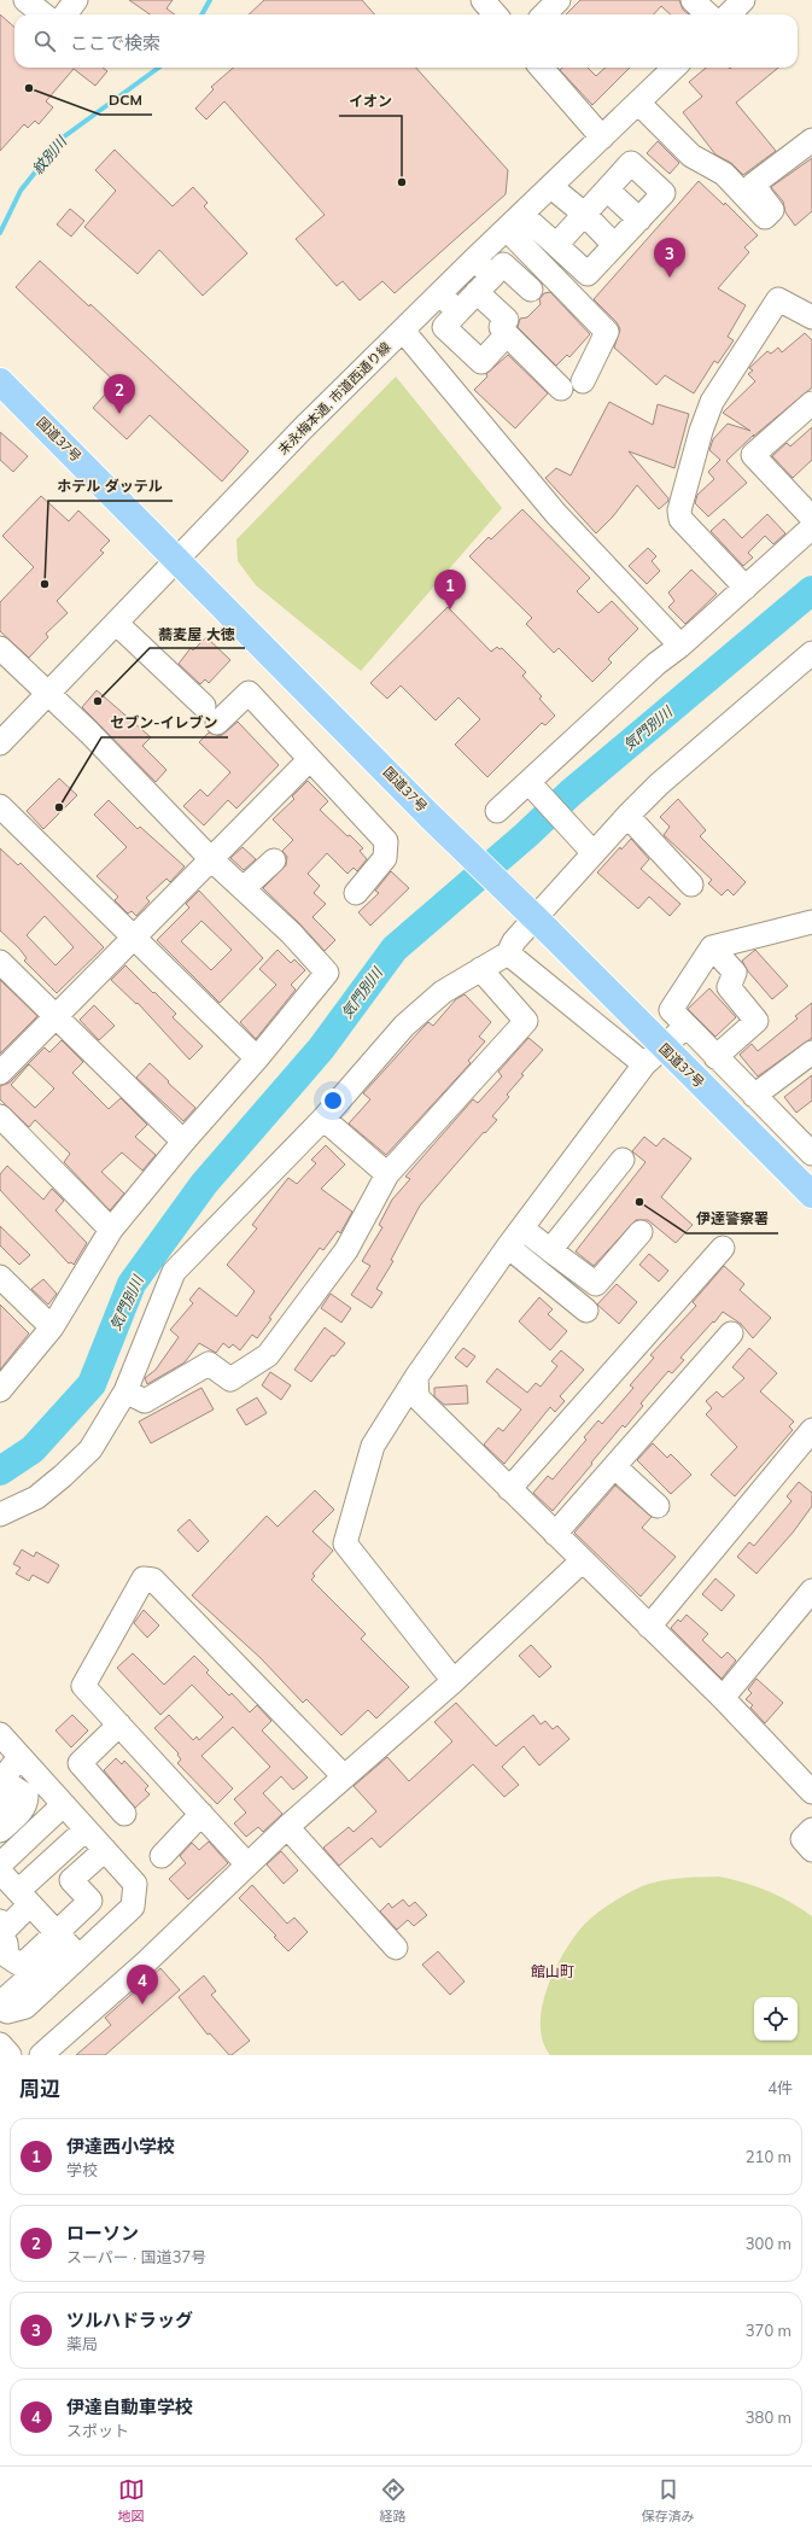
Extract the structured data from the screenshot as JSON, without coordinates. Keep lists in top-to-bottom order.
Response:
{
  "streets": {
    "highway": ["国道37号"],
    "street": ["末永梅本通, 市道西通り線"]
  },
  "crossings": [
    ["末永梅本通, 市道西通り線", "国道37号"]
  ],
  "districts": ["館山町"],
  "water": ["紋別川", "気門別川"],
  "places": [
    "DCM",
    "イオン",
    "ホテル ダッテル",
    "蕎麦屋 大徳",
    "セブン-イレブン",
    "伊達警察署"
  ],
  "page": {
    "search": "ここで検索",
    "pins": [
      "3",
      "2",
      "1",
      "4"
    ],
    "heading": ["周辺", "4件"],
    "list": [
      {
        "mark": "1",
        "name": "伊達西小学校",
        "note": "学校",
        "value": "210 m"
      },
      {
        "mark": "2",
        "name": "ローソン",
        "note": "スーパー · 国道37号",
        "value": "300 m"
      },
      {
        "mark": "3",
        "name": "ツルハドラッグ",
        "note": "薬局",
        "value": "370 m"
      },
      {
        "mark": "4",
        "name": "伊達自動車学校",
        "note": "スポット",
        "value": "380 m"
      }
    ],
    "nav": ["地図", "経路", "保存済み"]
  }
}
